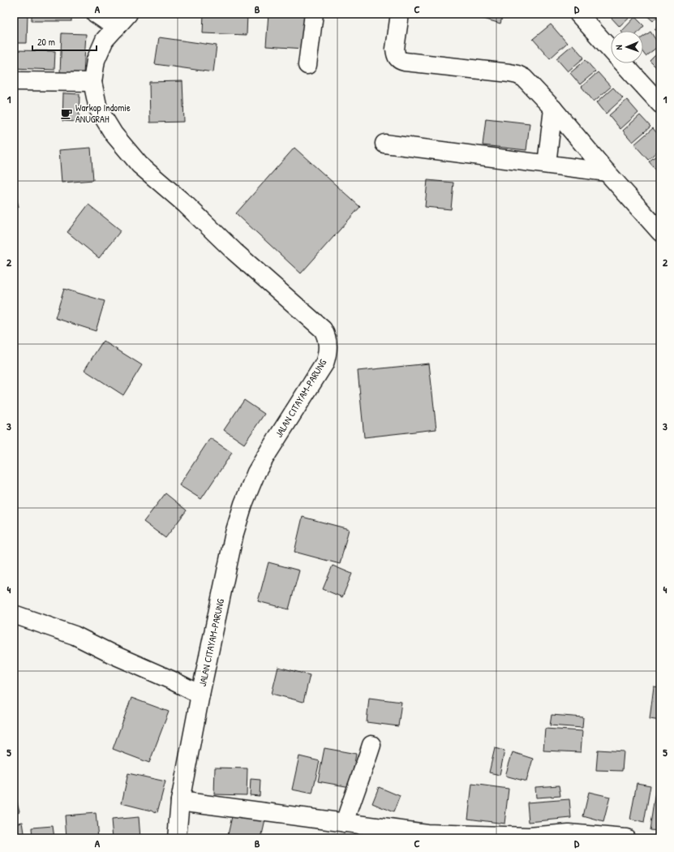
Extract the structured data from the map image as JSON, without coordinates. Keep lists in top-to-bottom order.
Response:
{
  "streets": {
    "street": ["JALAN CITAYAM-PARUNG"]
  },
  "places": {
    "cafe": ["Warkop Indomie ANUGRAH"]
  },
  "scale_bar": "20 m",
  "north": "left",
  "grid": {
    "columns": [
      "A",
      "B",
      "C",
      "D"
    ],
    "rows": [
      "1",
      "2",
      "3",
      "4",
      "5"
    ]
  }
}
